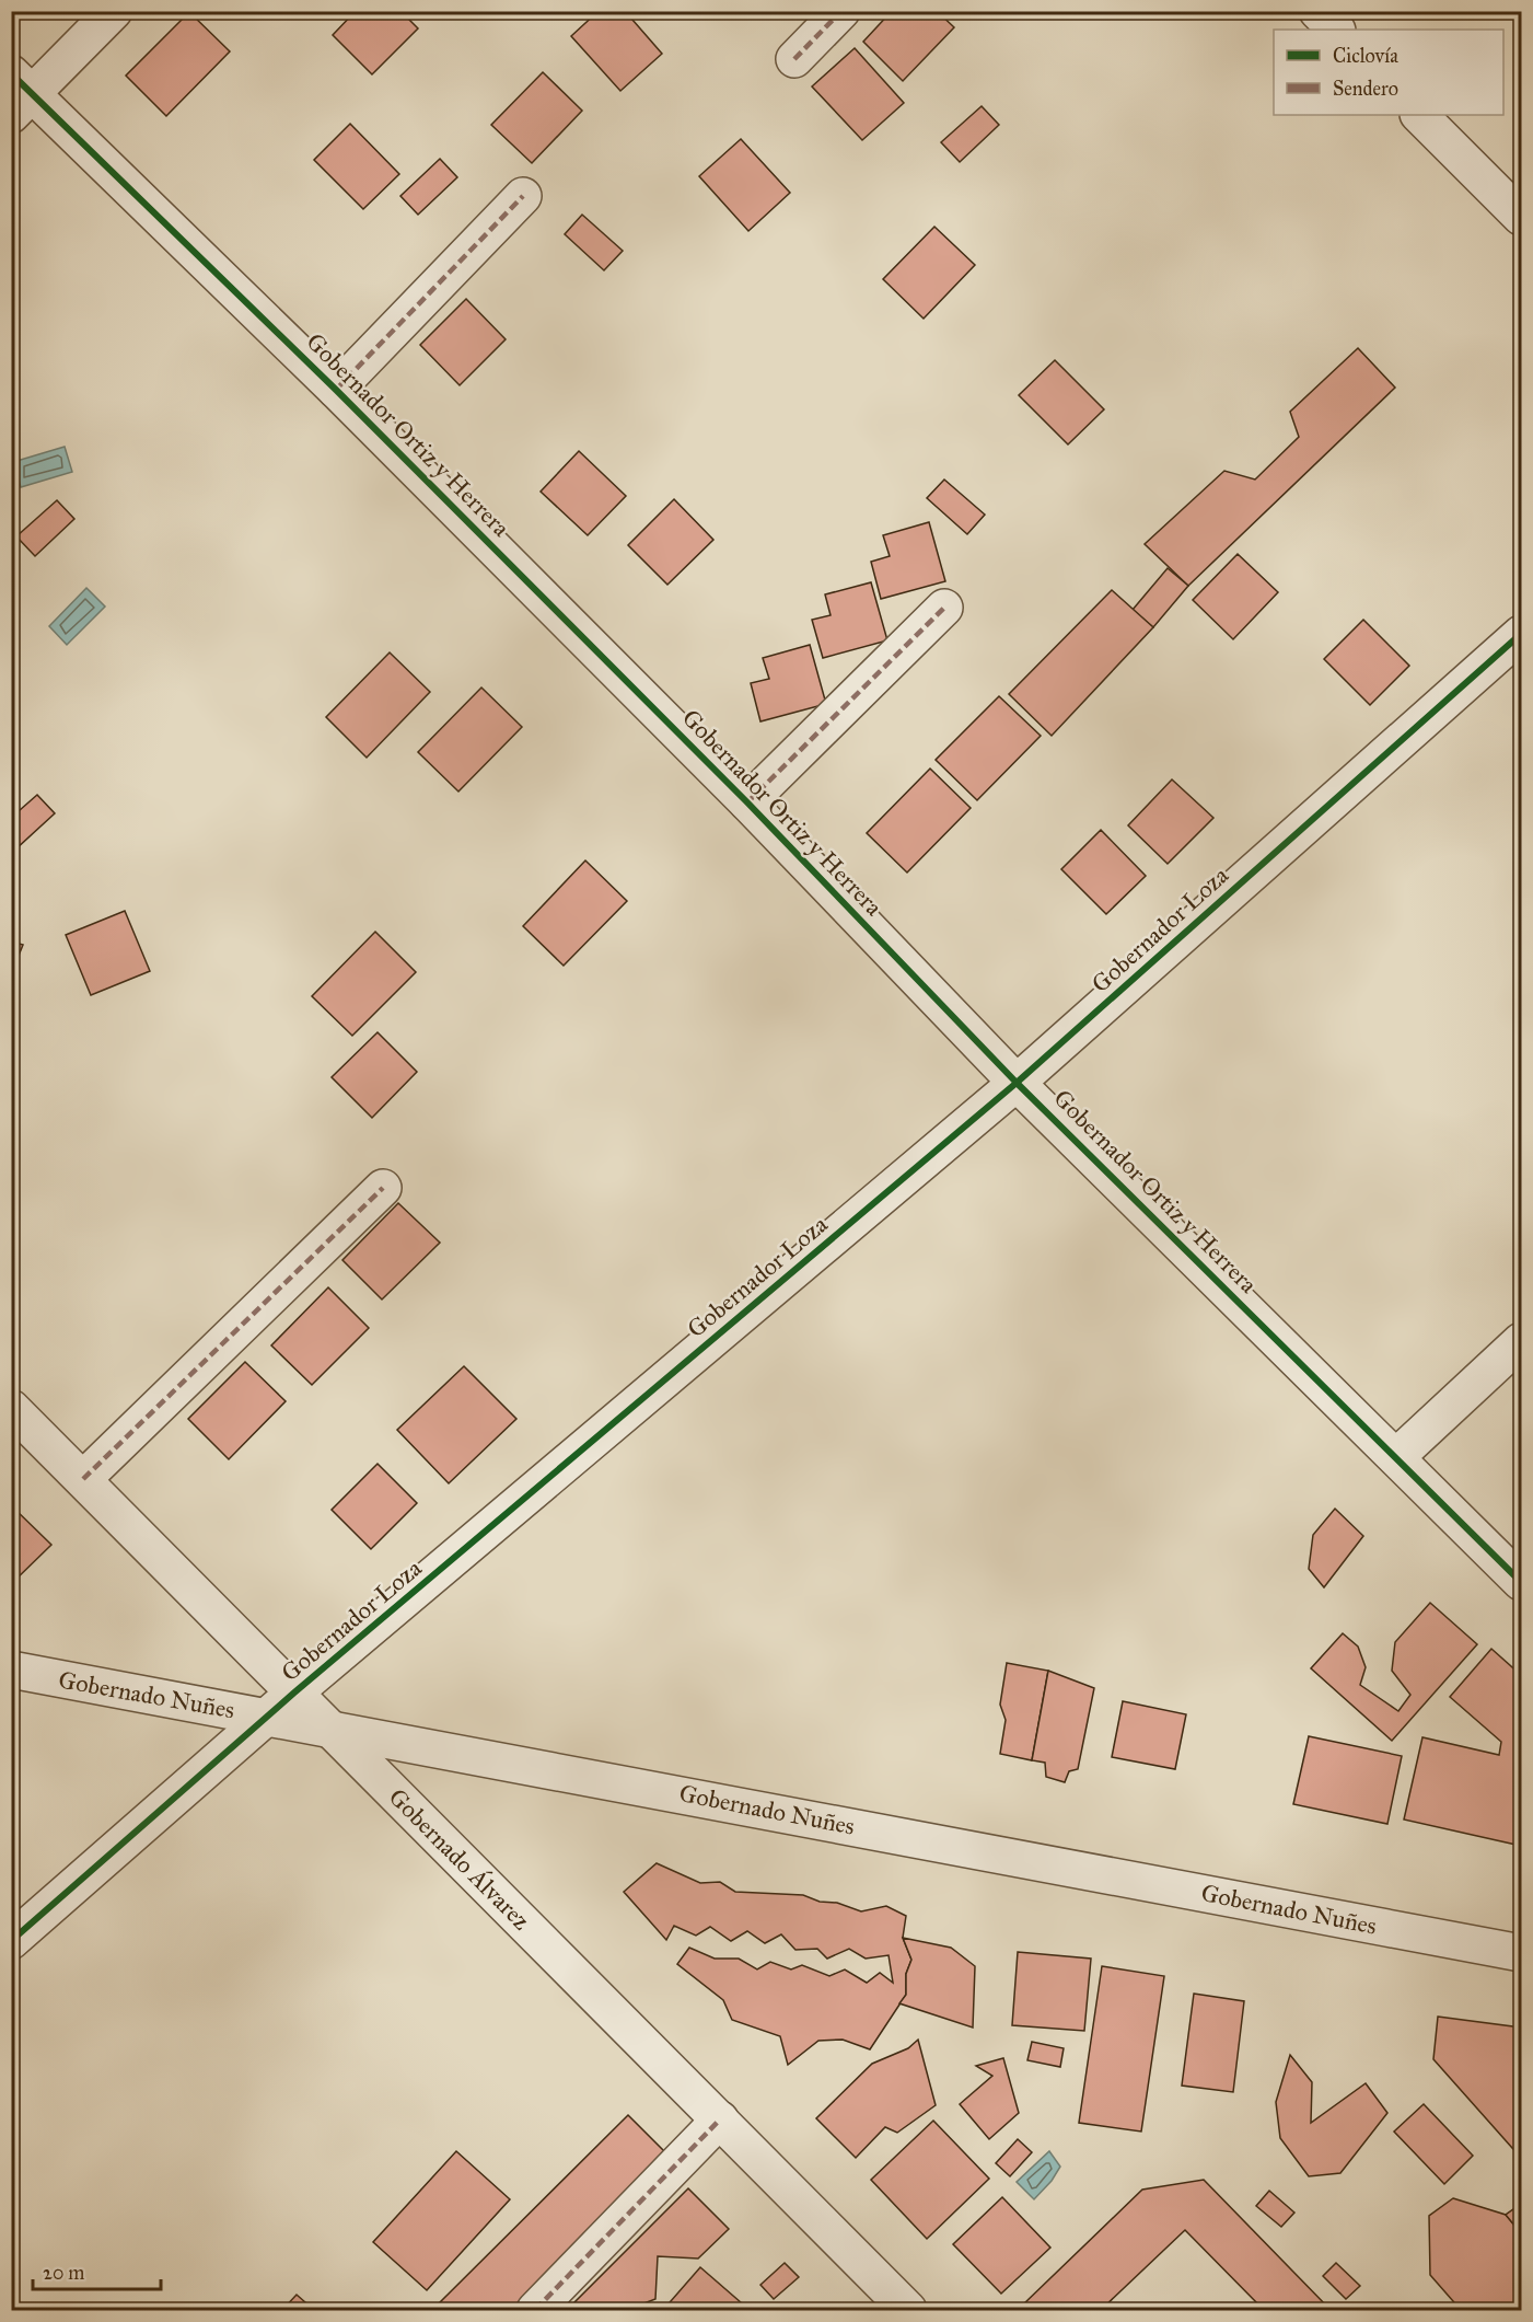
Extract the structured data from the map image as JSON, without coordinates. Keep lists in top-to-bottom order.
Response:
{
  "streets": {
    "street": [
      "Gobernador Ortiz y Herrera",
      "Gobernador Loza",
      "Gobernado Nuñes",
      "Gobernado Álvarez"
    ]
  },
  "crossings": [
    ["Gobernador Ortiz y Herrera", "Gobernador Loza"],
    ["Gobernador Loza", "Gobernado Nuñes"],
    ["Gobernador Loza", "Gobernado Álvarez"],
    ["Gobernado Nuñes", "Gobernado Álvarez"]
  ],
  "legend": ["Ciclovía", "Sendero"],
  "scale_bar": "20 m"
}
